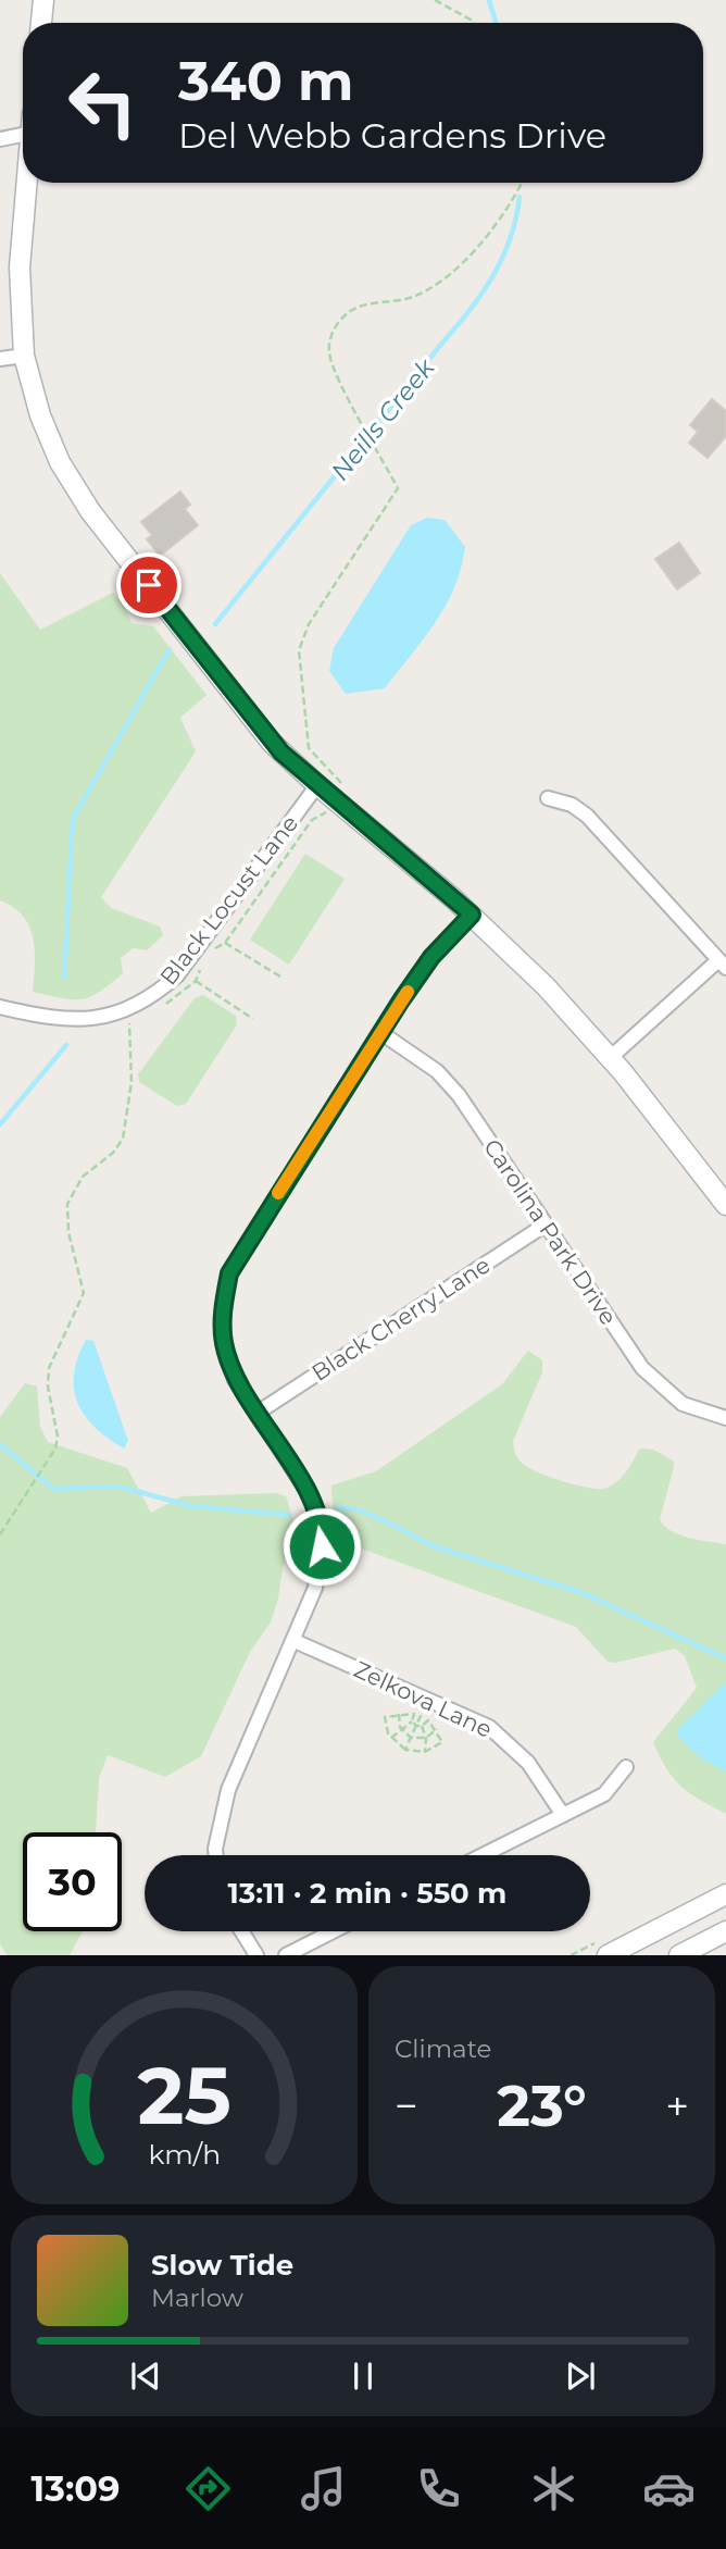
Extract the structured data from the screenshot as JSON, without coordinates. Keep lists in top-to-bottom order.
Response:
{
  "streets": {
    "street": [
      "Black Locust Lane",
      "Carolina Park Drive",
      "Black Cherry Lane",
      "Zelkova Lane"
    ]
  },
  "crossings": [
    ["Carolina Park Drive", "Black Cherry Lane"]
  ],
  "water": ["Neills Creek"],
  "page": {
    "turn": ["340 m", "Del Webb Gardens Drive"],
    "limit": "30",
    "trip": "13:11 · 2 min · 550 m",
    "tile": "Climate",
    "heat": ["−", "23°", "+"],
    "song": ["Slow Tide", "Marlow"],
    "tabs": "13:09",
    "gauge": ["25", "km/h"]
  }
}
